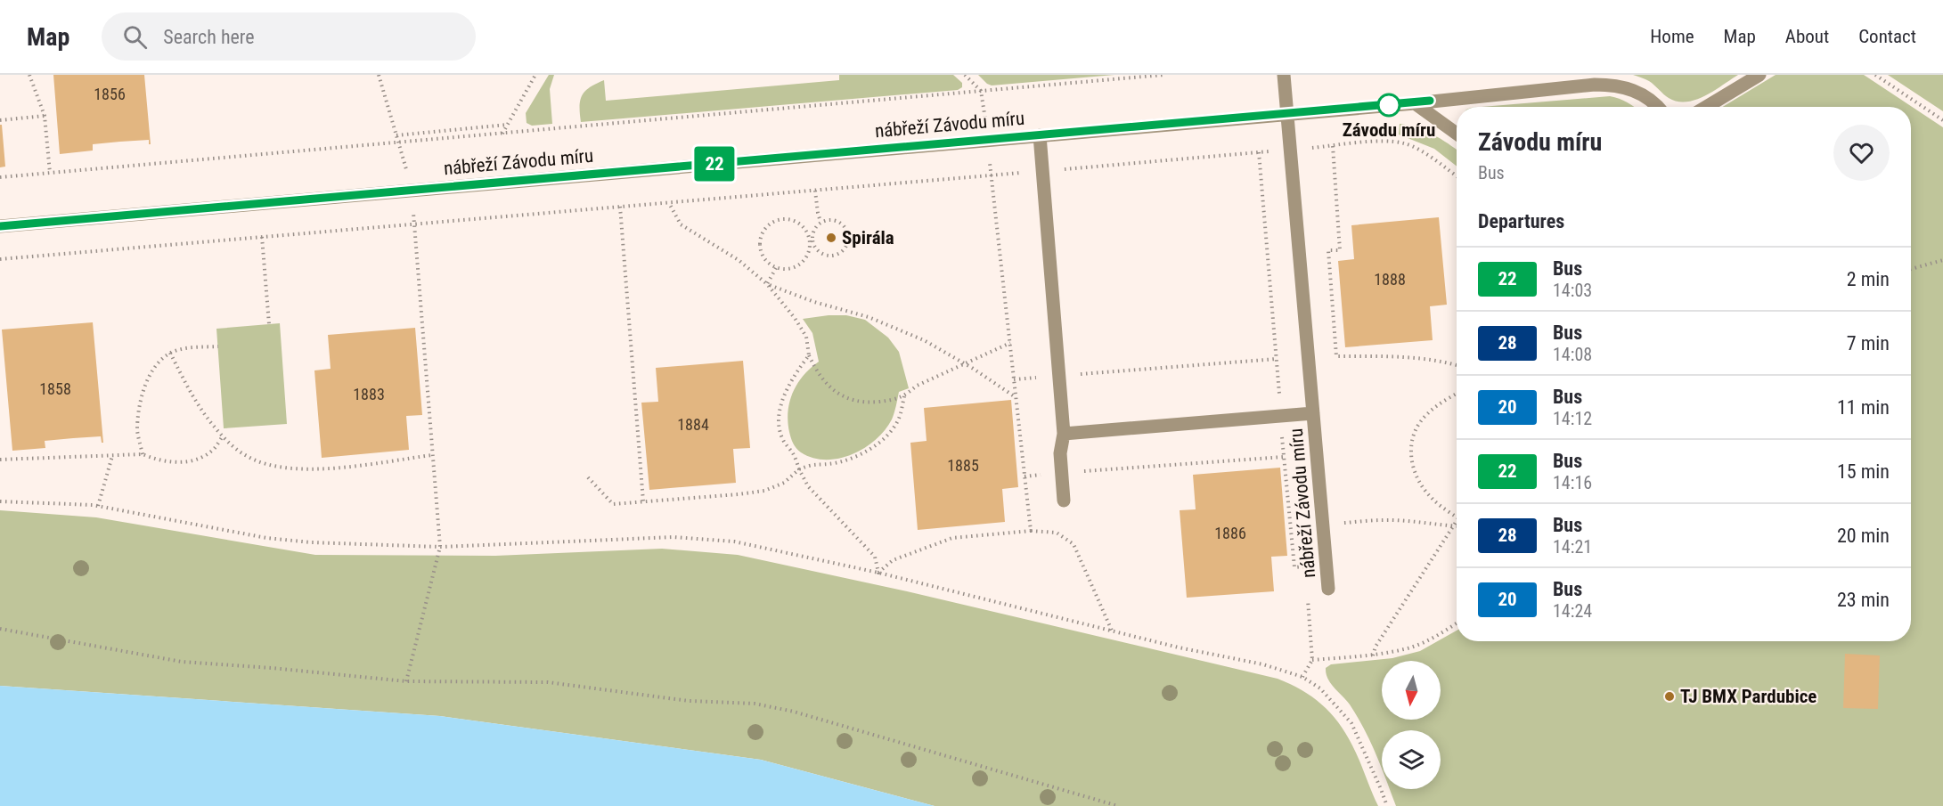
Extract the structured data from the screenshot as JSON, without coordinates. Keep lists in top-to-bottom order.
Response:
{
  "streets": {
    "street": ["nábřeží Závodu míru"]
  },
  "places": ["Závodu míru", "Spirála", "TJ BMX Pardubice"],
  "lines": ["bus line 22"],
  "house_numbers": [
    "1856",
    "1888",
    "1858",
    "1883",
    "1884",
    "1885",
    "1886"
  ],
  "north": "bottom",
  "page": {
    "header": "Map",
    "search": "Search here",
    "nav": [
      "Home",
      "Map",
      "About",
      "Contact"
    ],
    "on_map": "22",
    "heading": [
      ["Závodu míru", "Bus"],
      "Departures"
    ],
    "list": [
      {
        "mark": "22",
        "name": "Bus",
        "note": "14:03",
        "value": "2 min"
      },
      {
        "mark": "28",
        "name": "Bus",
        "note": "14:08",
        "value": "7 min"
      },
      {
        "mark": "20",
        "name": "Bus",
        "note": "14:12",
        "value": "11 min"
      },
      {
        "mark": "22",
        "name": "Bus",
        "note": "14:16",
        "value": "15 min"
      },
      {
        "mark": "28",
        "name": "Bus",
        "note": "14:21",
        "value": "20 min"
      },
      {
        "mark": "20",
        "name": "Bus",
        "note": "14:24",
        "value": "23 min"
      }
    ]
  }
}
